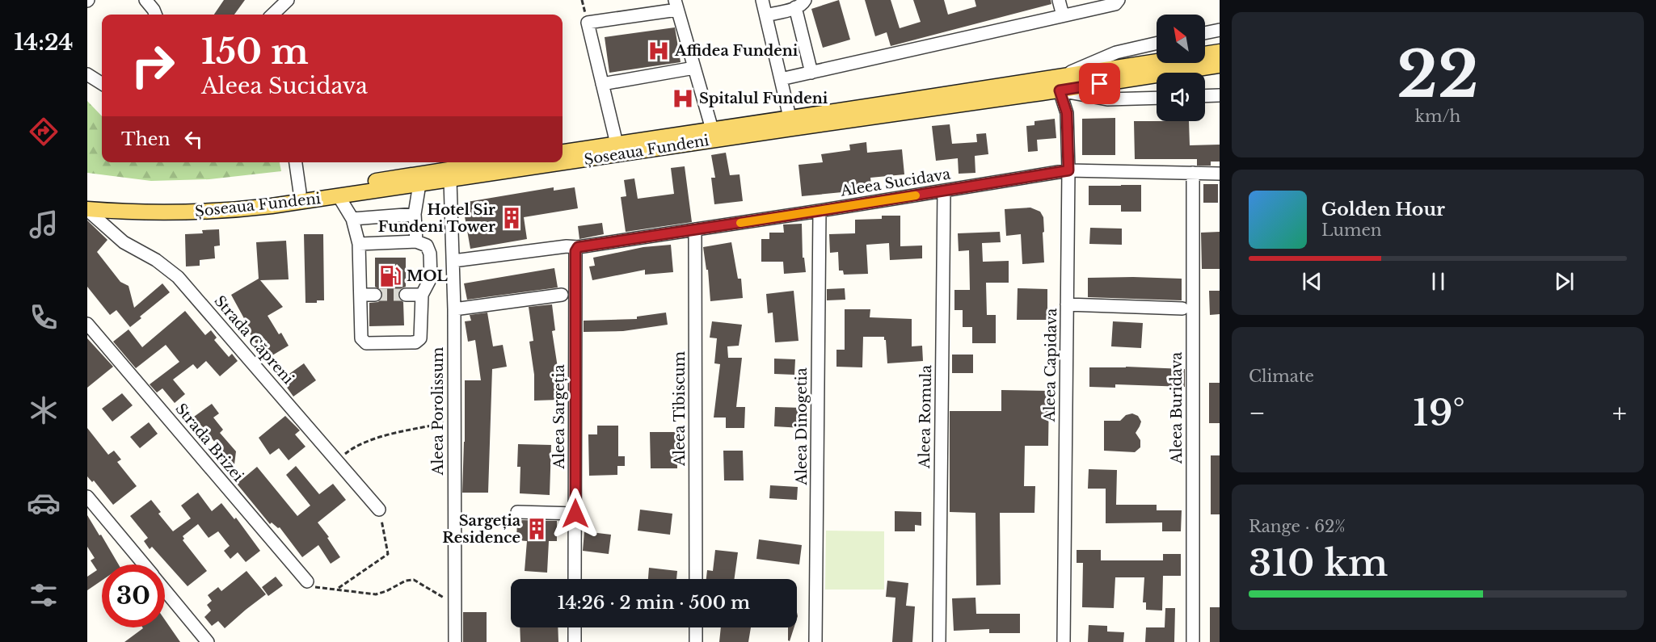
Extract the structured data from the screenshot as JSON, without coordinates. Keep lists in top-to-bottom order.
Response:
{
  "streets": {
    "main road": ["Șoseaua Fundeni"],
    "street": [
      "Aleea Sucidava",
      "Strada Căpreni",
      "Aleea Capidava",
      "Aleea Buridava",
      "Aleea Tibiscum",
      "Aleea Porolissum",
      "Aleea Sargeția",
      "Aleea Romula",
      "Aleea Dinogetia",
      "Strada Brizei"
    ]
  },
  "crossings": [
    ["Șoseaua Fundeni", "Strada Căpreni"],
    ["Șoseaua Fundeni", "Aleea Capidava"],
    ["Șoseaua Fundeni", "Aleea Porolissum"],
    ["Aleea Sucidava", "Aleea Capidava"],
    ["Aleea Sucidava", "Aleea Buridava"],
    ["Aleea Sucidava", "Aleea Tibiscum"],
    ["Aleea Sucidava", "Aleea Porolissum"],
    ["Aleea Sucidava", "Aleea Sargeția"],
    ["Aleea Sucidava", "Aleea Romula"],
    ["Aleea Sucidava", "Aleea Dinogetia"]
  ],
  "places": {
    "hospital": ["Affidea Fundeni", "Spitalul Fundeni"],
    "building": ["Hotel Sir Fundeni Tower", "Sargeția Residence"],
    "fuel station": ["MOL"]
  },
  "north": "top left",
  "page": {
    "tabs": "14:24",
    "tile": [
      ["22", "km/h"],
      "Climate",
      ["Range · 62%", "310 km"]
    ],
    "turn": ["150 m", "Aleea Sucidava"],
    "then": "Then",
    "song": ["Golden Hour", "Lumen"],
    "heat": ["−", "19°", "+"],
    "limit": "30",
    "trip": "14:26 · 2 min · 500 m"
  }
}
